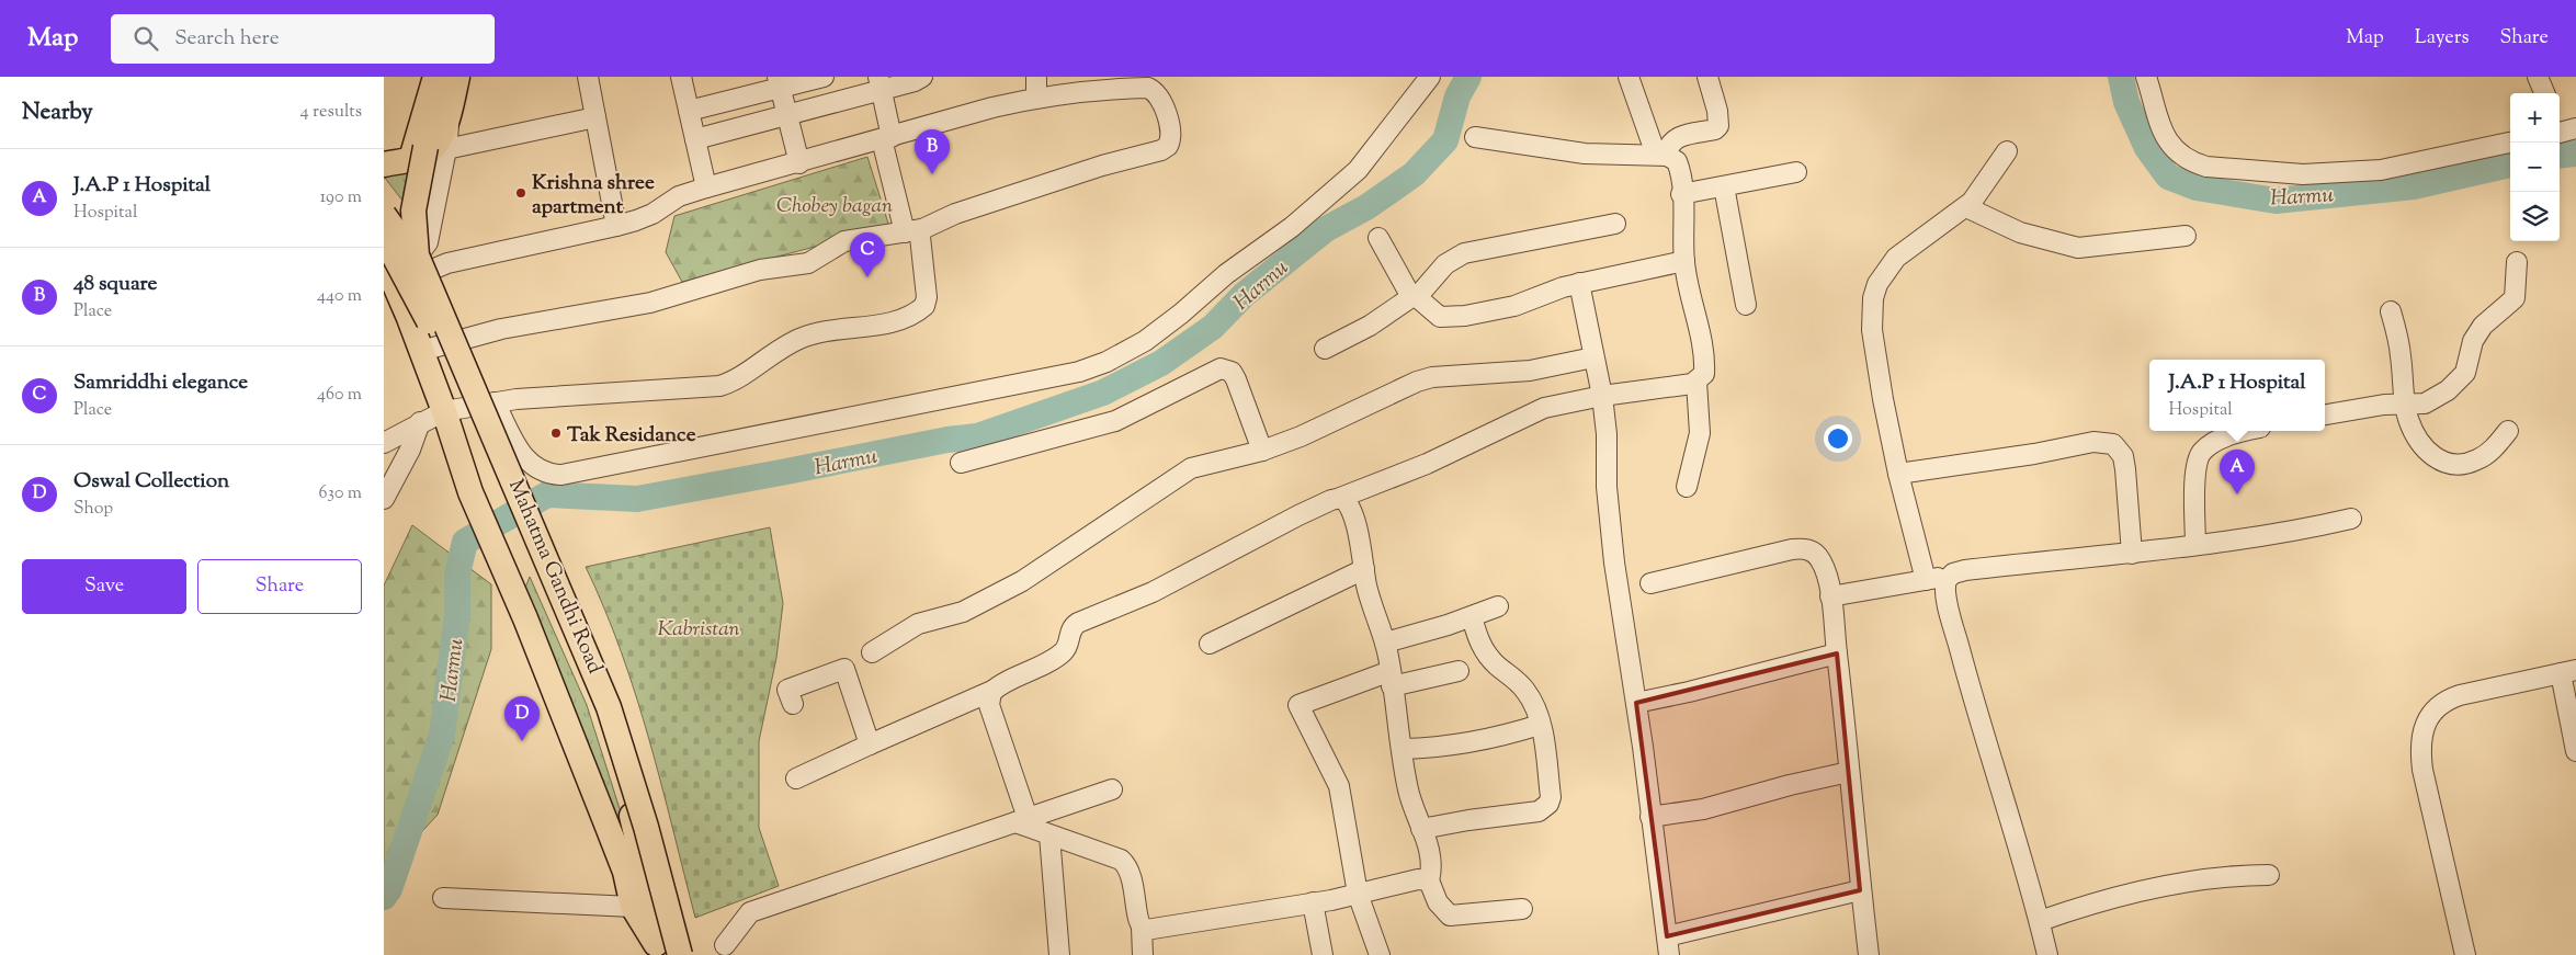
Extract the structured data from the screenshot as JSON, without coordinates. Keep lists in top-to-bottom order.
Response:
{
  "streets": {
    "main road": ["Mahatma Gandhi Road"]
  },
  "water": ["Harmu"],
  "parks": ["Chobey bagan", "Kabristan"],
  "places": ["Krishna shree apartment", "Tak Residance"],
  "page": {
    "header": "Map",
    "search": "Search here",
    "nav": ["Map", "Layers", "Share"],
    "heading": ["Nearby", "4 results"],
    "map_buttons": ["+", "−"],
    "pins": [
      "B",
      "C",
      "A",
      "D"
    ],
    "list": [
      {
        "mark": "A",
        "name": "J.A.P 1 Hospital",
        "note": "Hospital",
        "value": "190 m"
      },
      {
        "mark": "B",
        "name": "48 square",
        "note": "Place",
        "value": "440 m"
      },
      {
        "mark": "C",
        "name": "Samriddhi elegance",
        "note": "Place",
        "value": "460 m"
      },
      {
        "mark": "D",
        "name": "Oswal Collection",
        "note": "Shop",
        "value": "630 m"
      }
    ],
    "popup": ["J.A.P 1 Hospital", "Hospital"],
    "buttons": ["Save", "Share"]
  }
}
